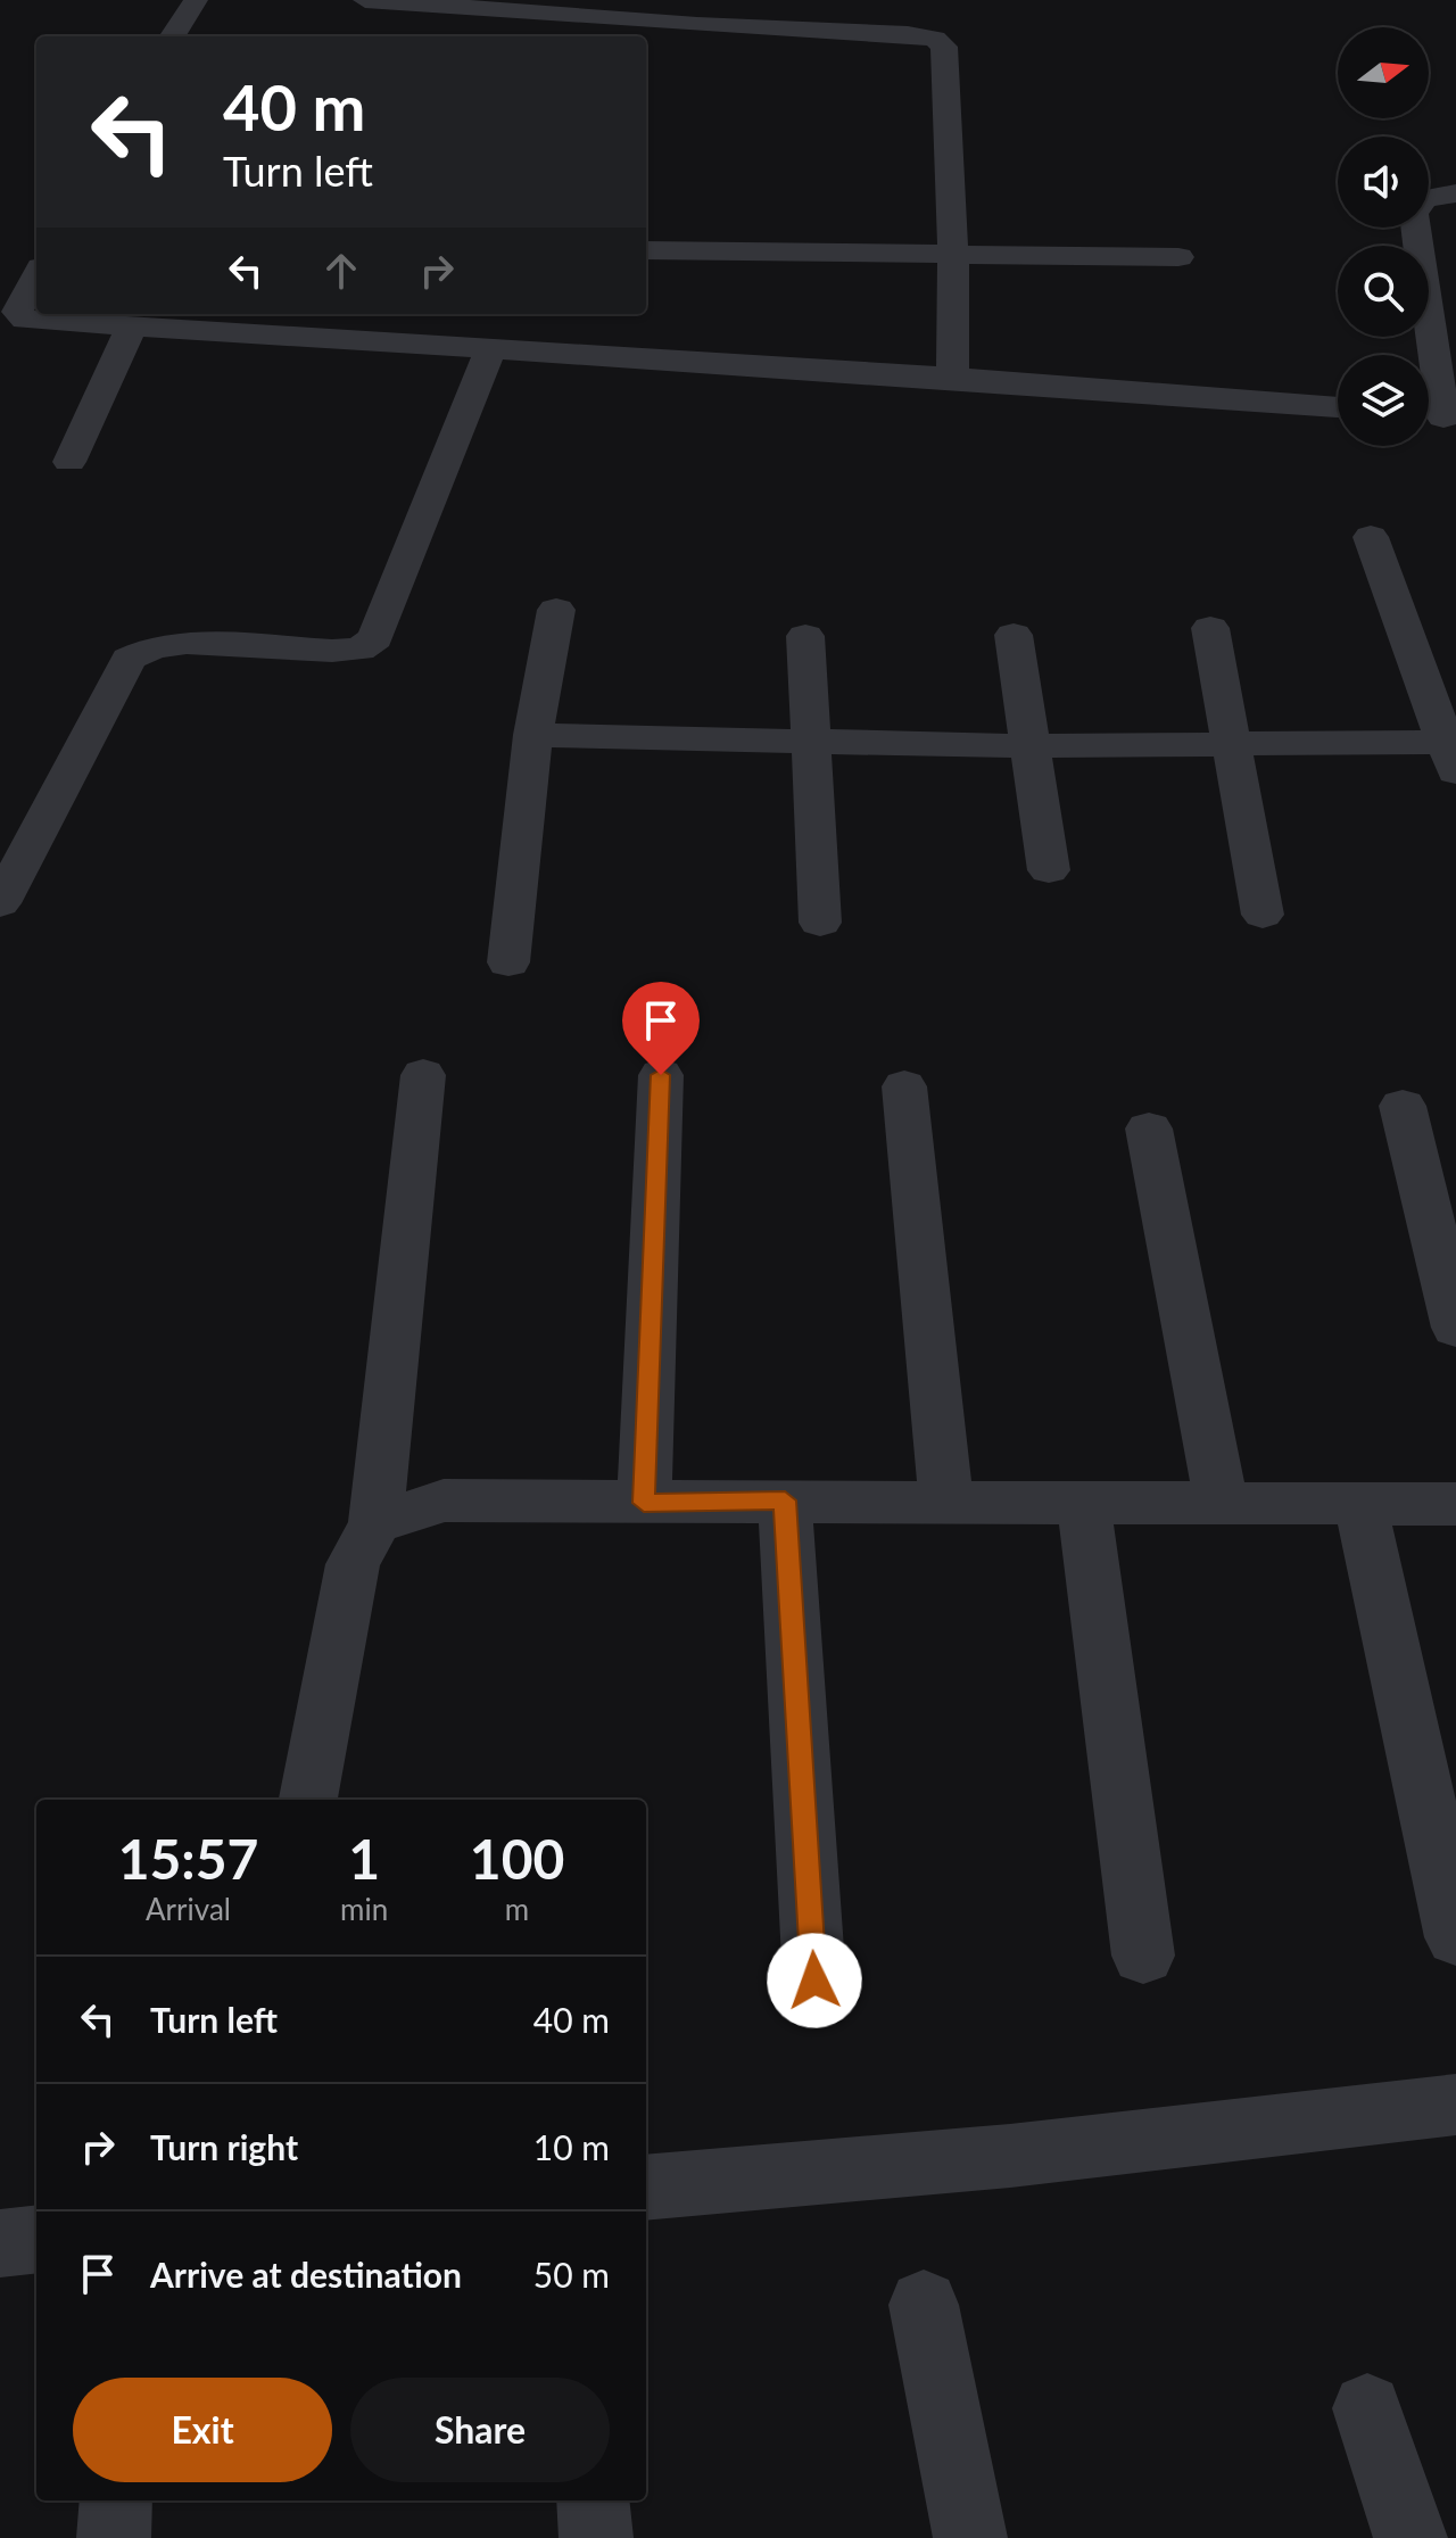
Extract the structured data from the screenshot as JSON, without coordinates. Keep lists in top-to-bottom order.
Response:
{
  "north": "right",
  "page": {
    "turn": ["40 m", "Turn left"],
    "eta": [
      "15:57",
      "Arrival",
      "1",
      "min",
      "100",
      "m"
    ],
    "list": [
      {
        "name": "Turn left",
        "value": "40 m"
      },
      {
        "name": "Turn right",
        "value": "10 m"
      },
      {
        "name": "Arrive at destination",
        "value": "50 m"
      }
    ],
    "buttons": ["Exit", "Share"]
  }
}
